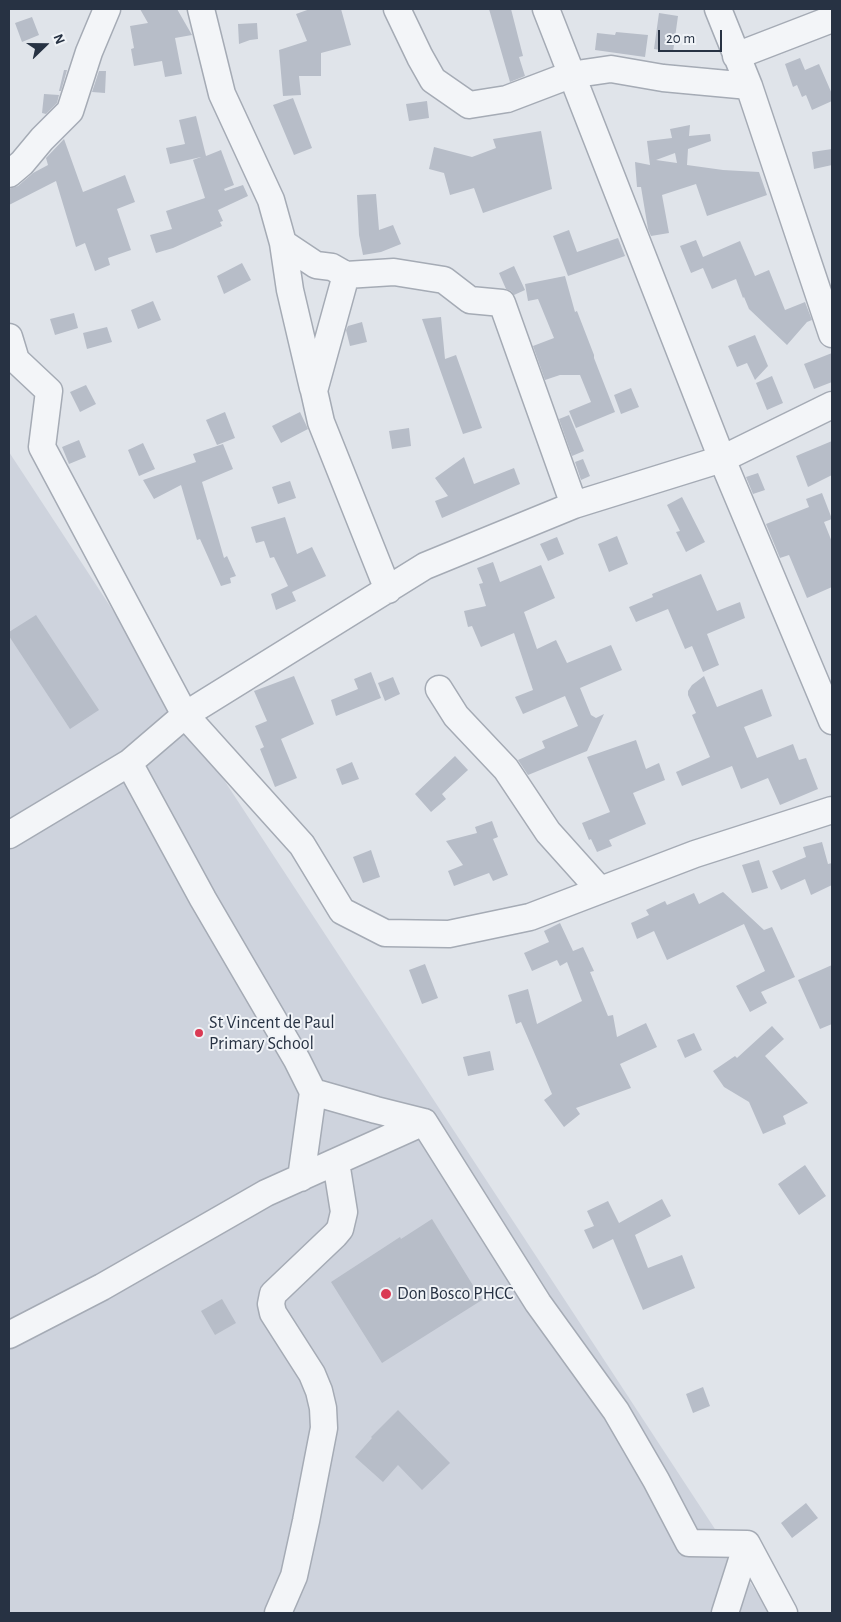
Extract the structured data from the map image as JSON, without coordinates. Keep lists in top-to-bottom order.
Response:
{
  "places": ["St Vincent de Paul Primary School", "Don Bosco PHCC"],
  "scale_bar": "20 m",
  "north": "right"
}
